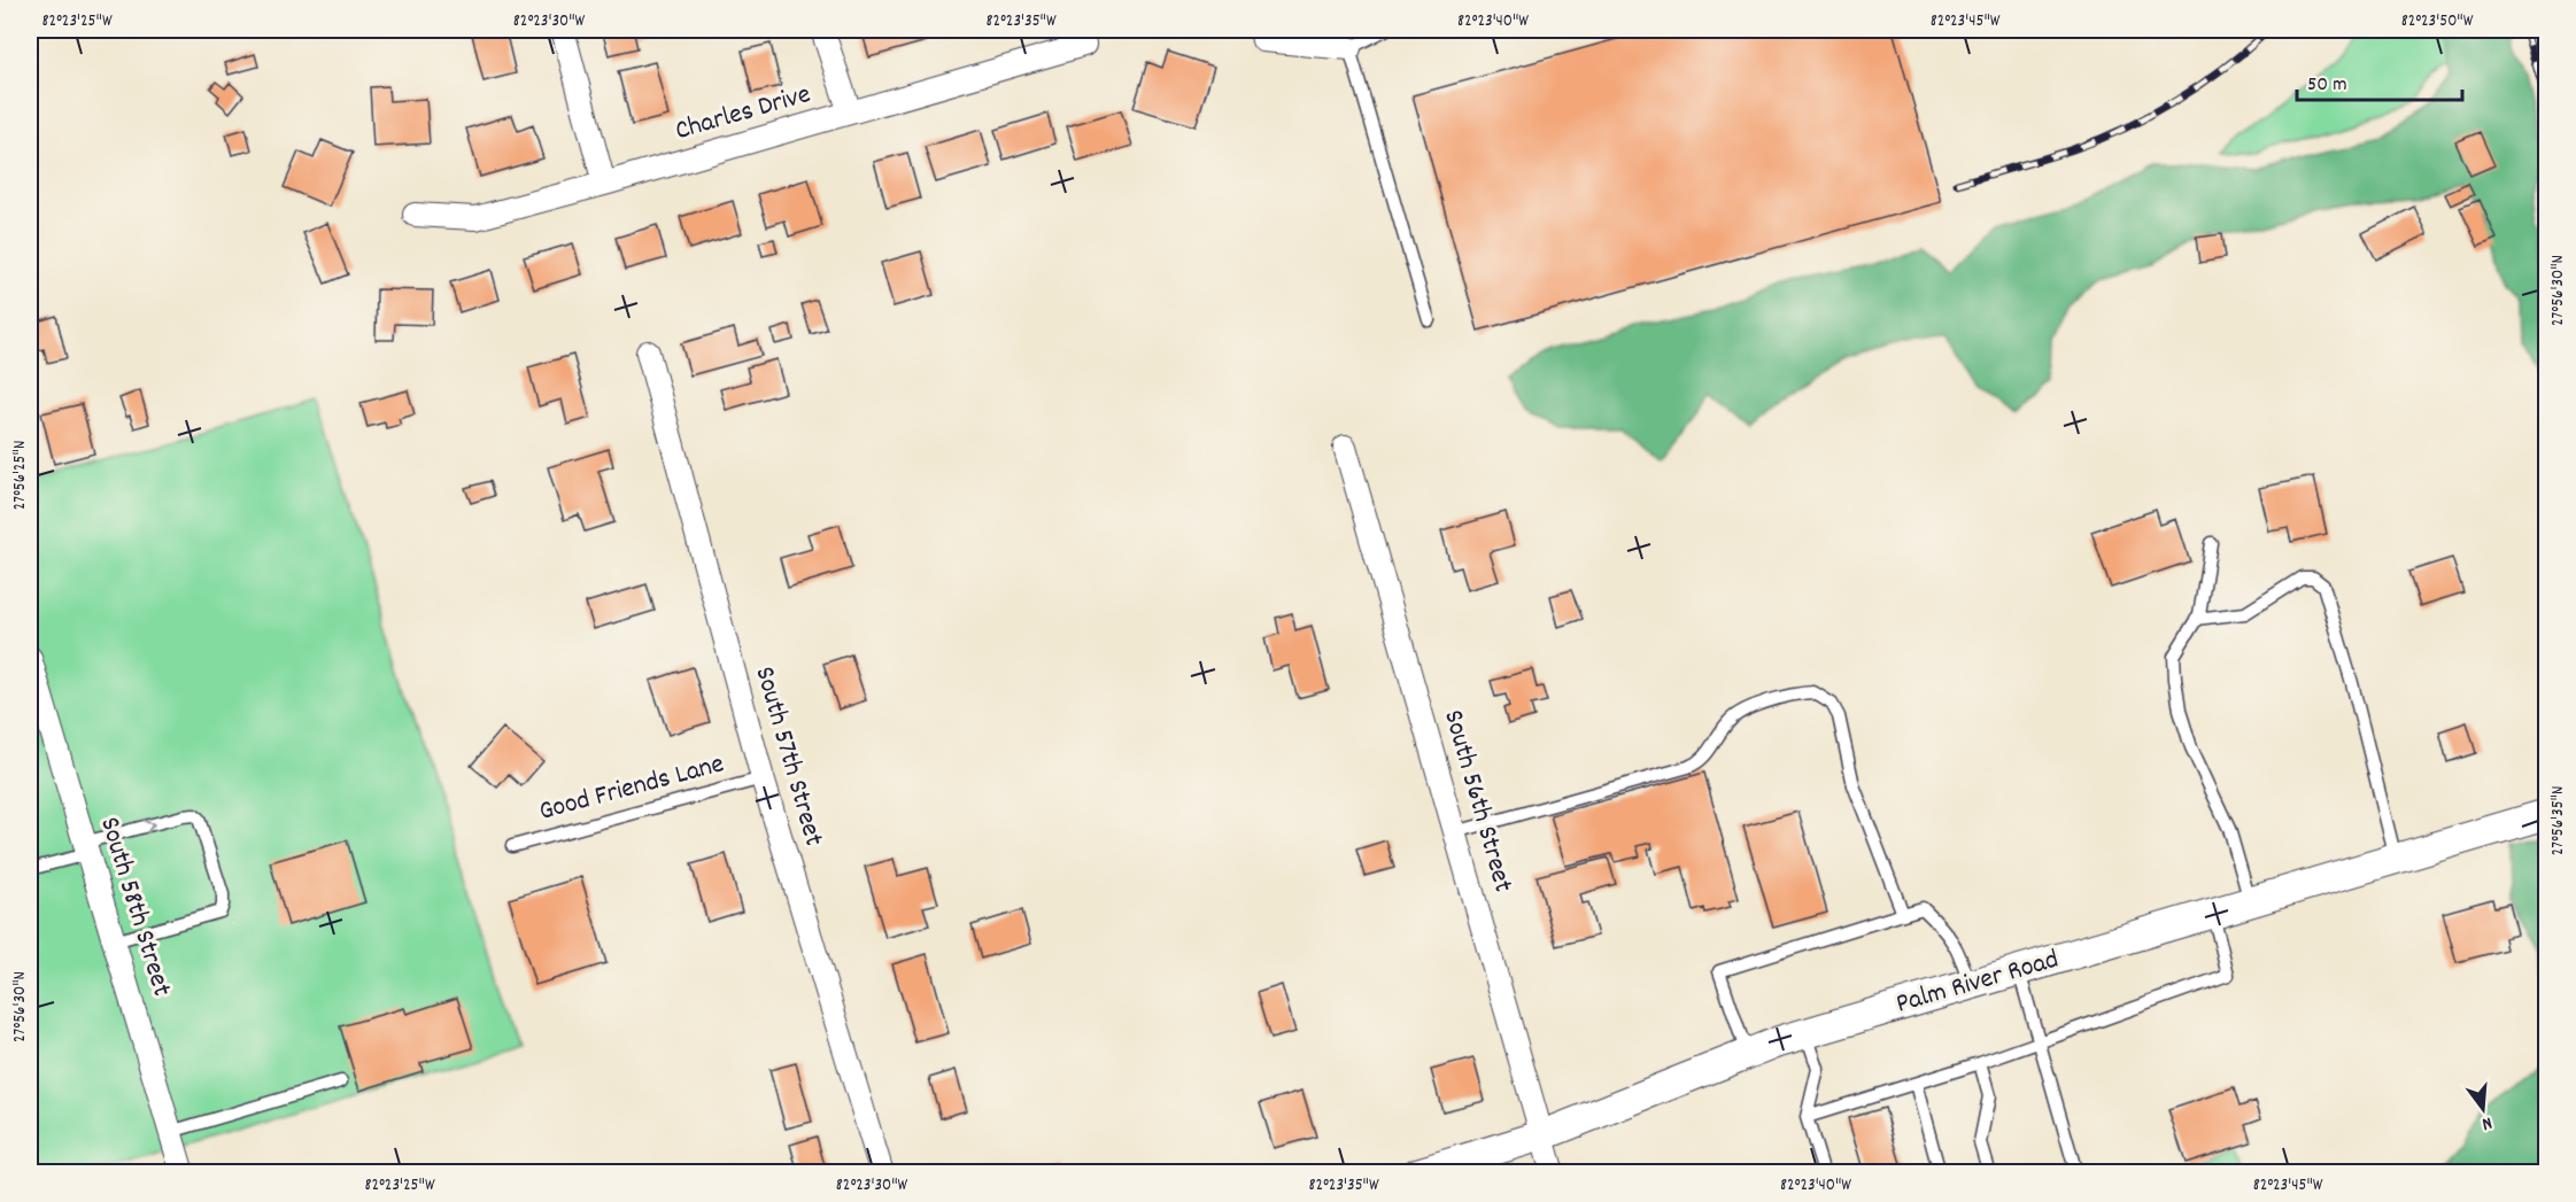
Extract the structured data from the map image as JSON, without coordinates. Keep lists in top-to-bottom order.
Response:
{
  "streets": {
    "street": [
      "Charles Drive",
      "South 57th Street",
      "South 56th Street",
      "South 58th Street",
      "Palm River Road"
    ],
    "lane": ["Good Friends Lane"]
  },
  "crossings": [
    ["South 57th Street", "Good Friends Lane"],
    ["South 56th Street", "Palm River Road"]
  ],
  "scale_bar": "50 m",
  "north": "bottom",
  "coordinates": [
    "82°23'25\"W",
    "82°23'30\"W",
    "82°23'35\"W",
    "82°23'40\"W",
    "82°23'45\"W",
    "82°23'50\"W",
    "27°56'30\"N",
    "27°56'25\"N",
    "27°56'35\"N"
  ]
}
